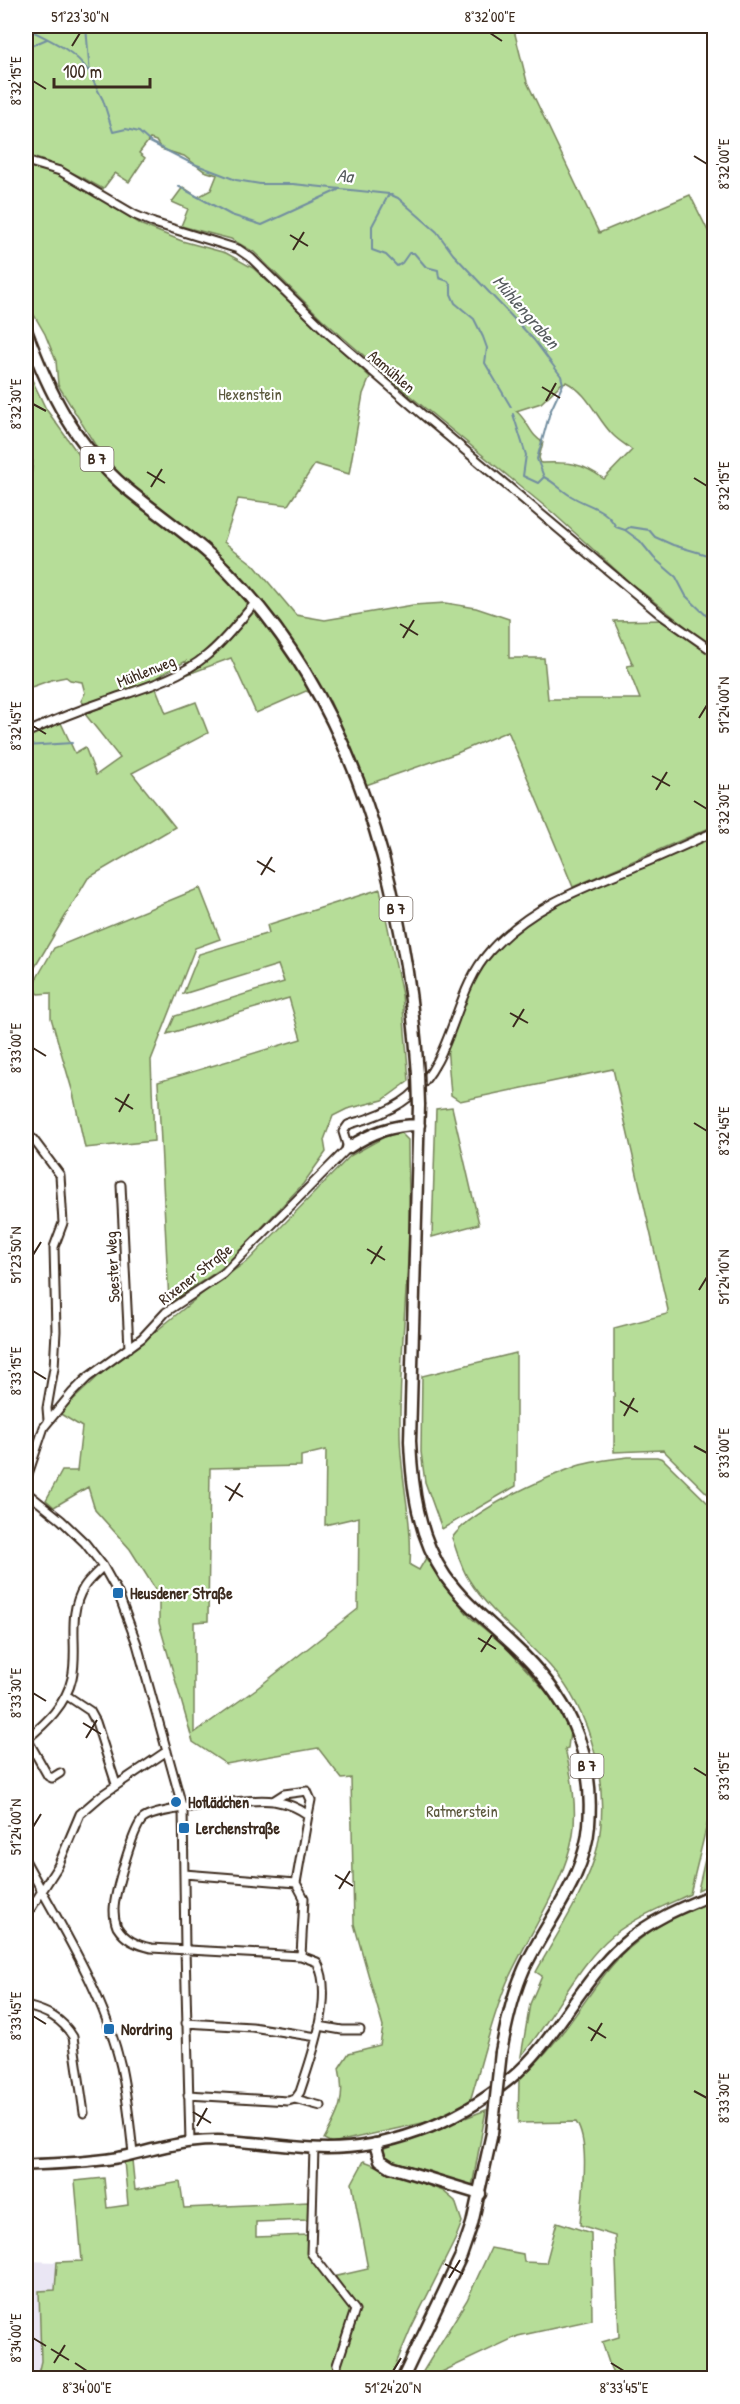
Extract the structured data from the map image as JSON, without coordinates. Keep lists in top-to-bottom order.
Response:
{
  "streets": {
    "main road": ["B 7"],
    "street": [
      "Aamühlen",
      "Mühlenweg",
      "Soester Weg",
      "Rixener Straße"
    ]
  },
  "crossings": [
    ["B 7", "Mühlenweg"],
    ["Soester Weg", "Rixener Straße"]
  ],
  "water": ["Aa", "Mühlengraben"],
  "parks": ["Hexenstein", "Ratmerstein"],
  "places": {
    "transit": ["Heusdener Straße", "Lerchenstraße", "Nordring"],
    "other": ["Hoflädchen"]
  },
  "scale_bar": "100 m",
  "coordinates": [
    "51°23'30\"N",
    "8°32'00\"E",
    "8°32'15\"E",
    "8°32'30\"E",
    "51°24'00\"N",
    "8°32'45\"E",
    "8°33'00\"E",
    "51°23'50\"N",
    "51°24'10\"N",
    "8°33'15\"E",
    "8°33'30\"E",
    "8°33'45\"E",
    "8°34'00\"E",
    "51°24'20\"N"
  ]
}
